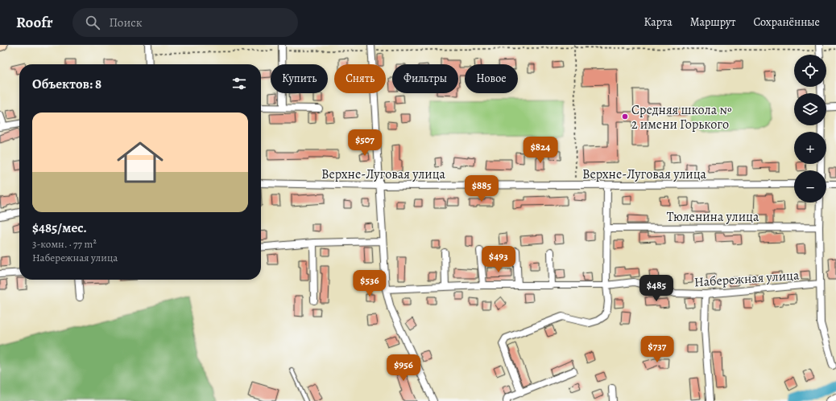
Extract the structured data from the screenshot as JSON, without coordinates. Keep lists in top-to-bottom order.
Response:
{
  "streets": {
    "street": ["Верхне-Луговая улица", "Тюленина улица", "Набережная улица"]
  },
  "places": ["Средняя школа № 2 имени Горького"],
  "page": {
    "header": "Roofr",
    "search": "Поиск",
    "nav": ["Карта", "Маршрут", "Сохранённые"],
    "map_buttons": ["+", "−"],
    "chip": [
      "Купить",
      "Снять",
      "Фильтры",
      "Новое"
    ],
    "heading": "Объектов: 8",
    "list": [
      {
        "name": "$485/мес.",
        "note": "3-комн. · 77 m² · Набережная улица"
      }
    ],
    "price": [
      "$507",
      "$824",
      "$885",
      "$493",
      "$536",
      "$485",
      "$737",
      "$956"
    ]
  }
}
